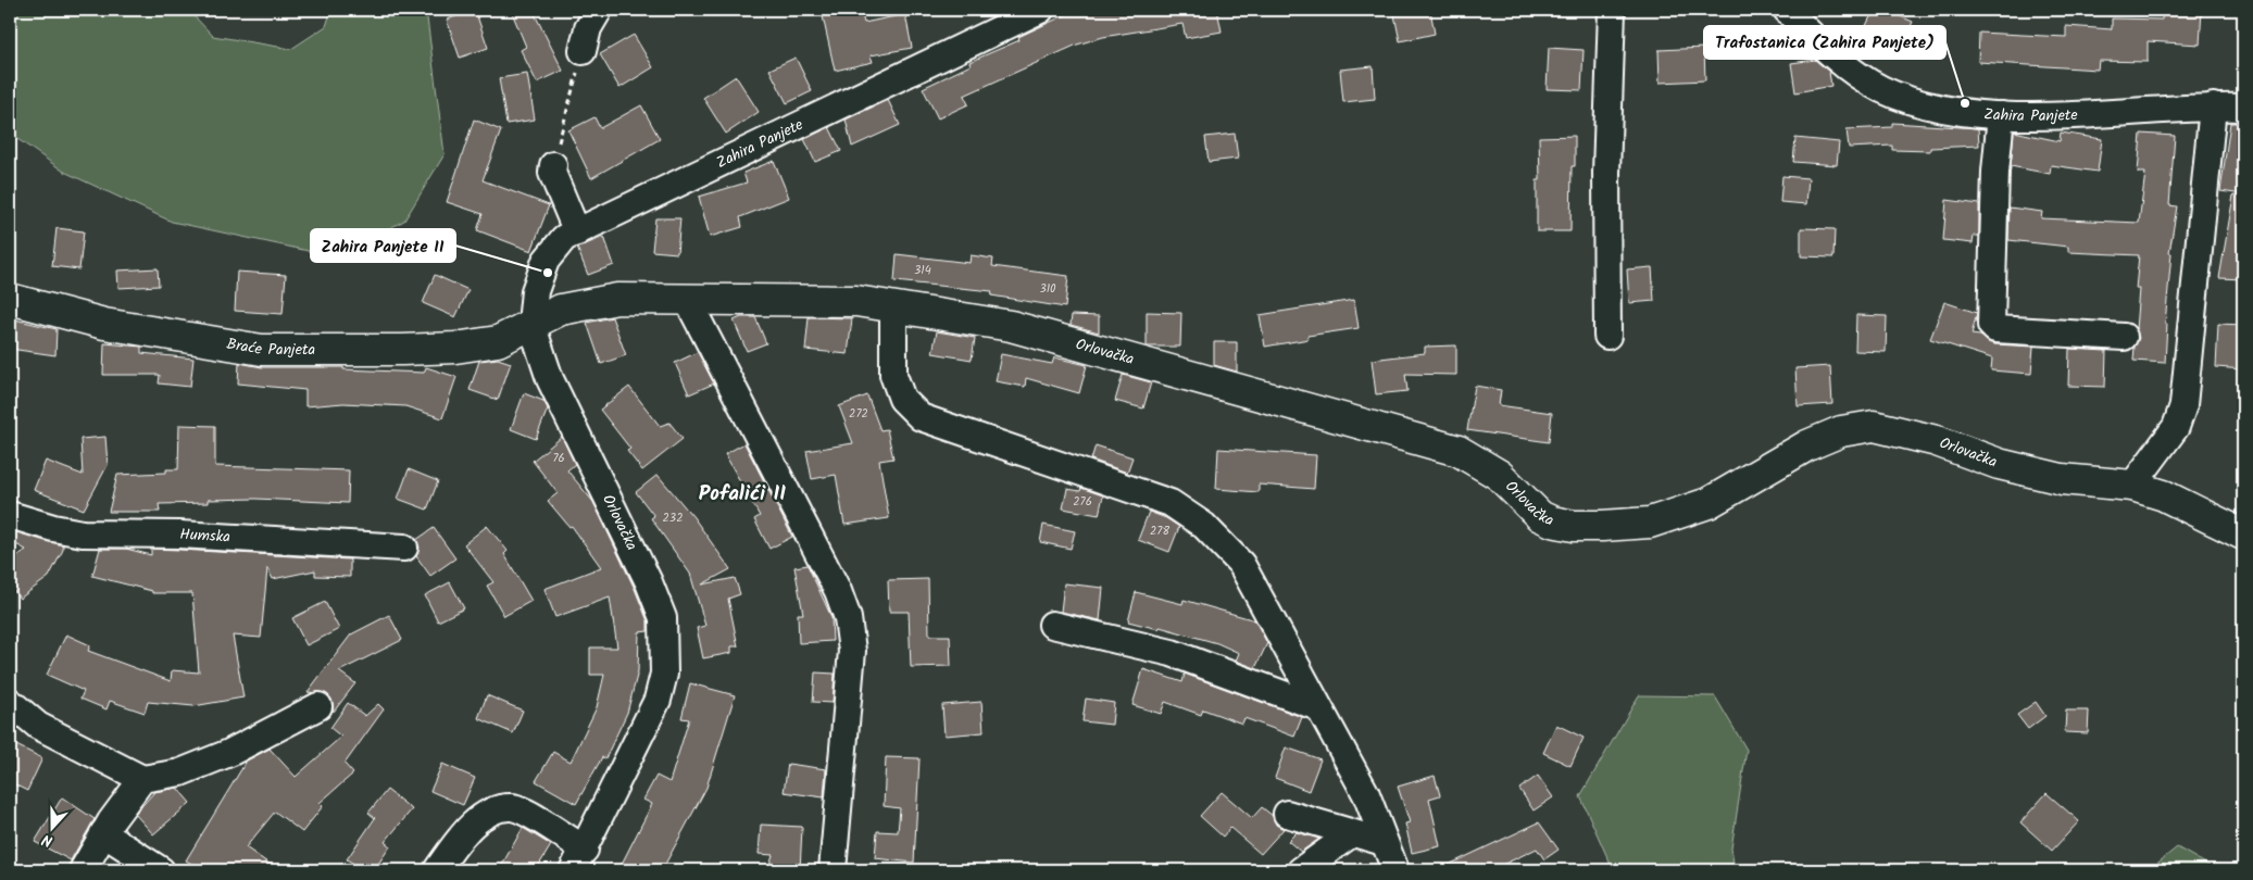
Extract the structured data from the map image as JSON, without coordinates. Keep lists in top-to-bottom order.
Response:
{
  "streets": {
    "street": [
      "Zahira Panjete",
      "Braće Panjeta",
      "Orlovačka",
      "Humska"
    ]
  },
  "crossings": [
    ["Zahira Panjete", "Braće Panjeta"],
    ["Zahira Panjete", "Orlovačka"],
    ["Braće Panjeta", "Orlovačka"]
  ],
  "districts": ["Pofalići II"],
  "places": ["Trafostanica (Zahira Panjete)", "Zahira Panjete II"],
  "house_numbers": [
    "314",
    "310",
    "272",
    "76",
    "276",
    "232",
    "278"
  ],
  "north": "bottom"
}
